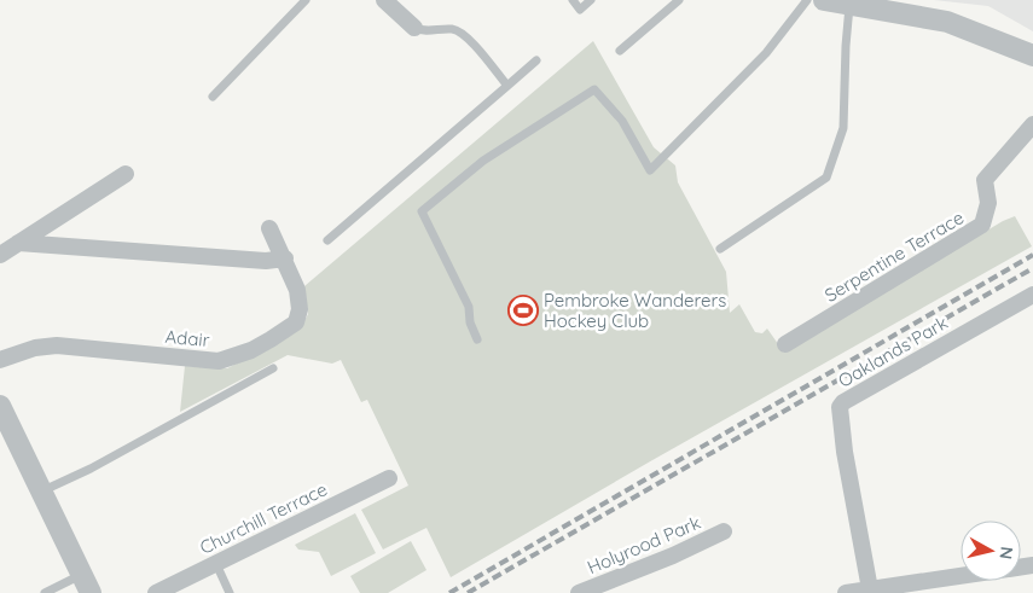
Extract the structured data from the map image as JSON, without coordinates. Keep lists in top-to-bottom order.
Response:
{
  "streets": {
    "street": [
      "Serpentine Terrace",
      "Adair",
      "Oaklands Park",
      "Churchill Terrace",
      "Holyrood Park"
    ]
  },
  "places": {
    "sports": ["Pembroke Wanderers Hockey Club"]
  },
  "north": "right"
}
